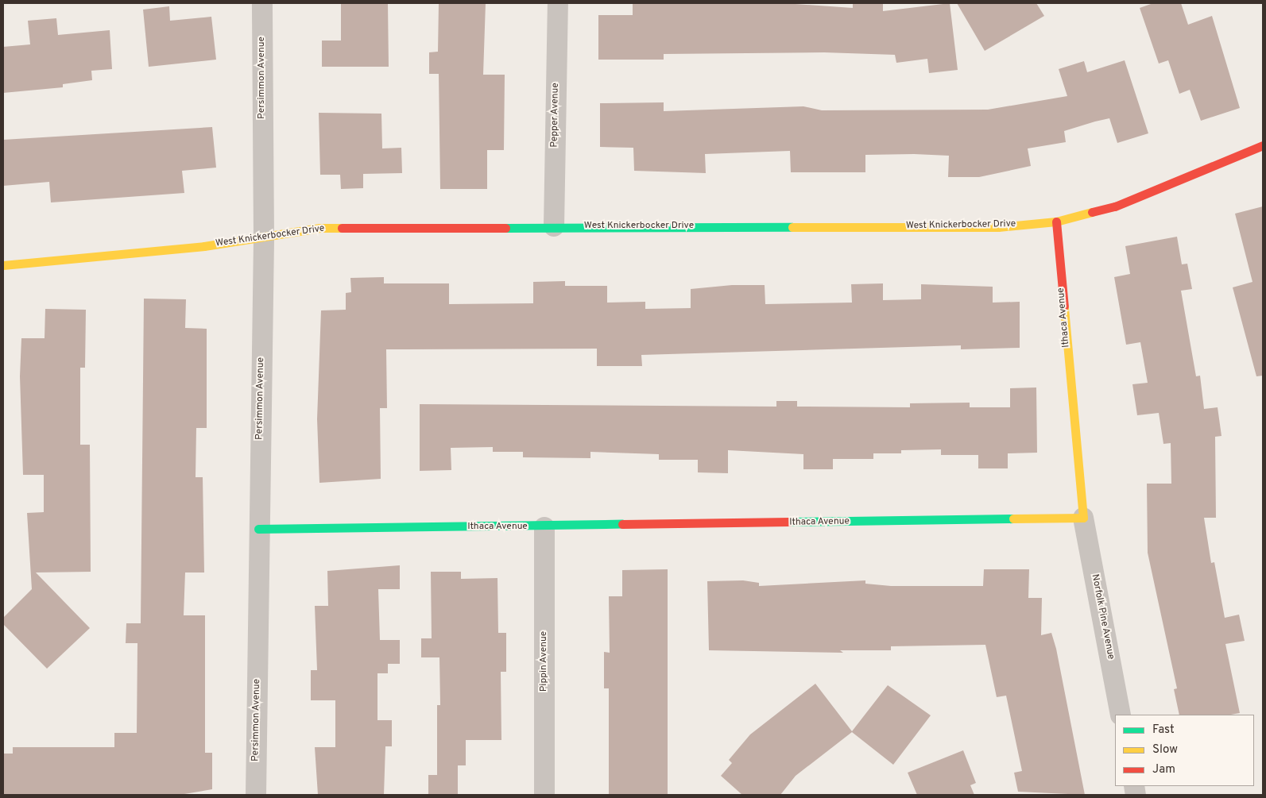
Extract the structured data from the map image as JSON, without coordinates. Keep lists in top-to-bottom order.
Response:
{
  "streets": {
    "street": [
      "Persimmon Avenue",
      "Pepper Avenue",
      "West Knickerbocker Drive",
      "Ithaca Avenue",
      "Norfolk Pine Avenue",
      "Pippin Avenue"
    ]
  },
  "crossings": [
    ["Persimmon Avenue", "West Knickerbocker Drive"],
    ["Persimmon Avenue", "Ithaca Avenue"],
    ["Pepper Avenue", "West Knickerbocker Drive"],
    ["West Knickerbocker Drive", "Ithaca Avenue"],
    ["Ithaca Avenue", "Norfolk Pine Avenue"],
    ["Ithaca Avenue", "Pippin Avenue"]
  ],
  "legend": ["Fast", "Slow", "Jam"]
}
